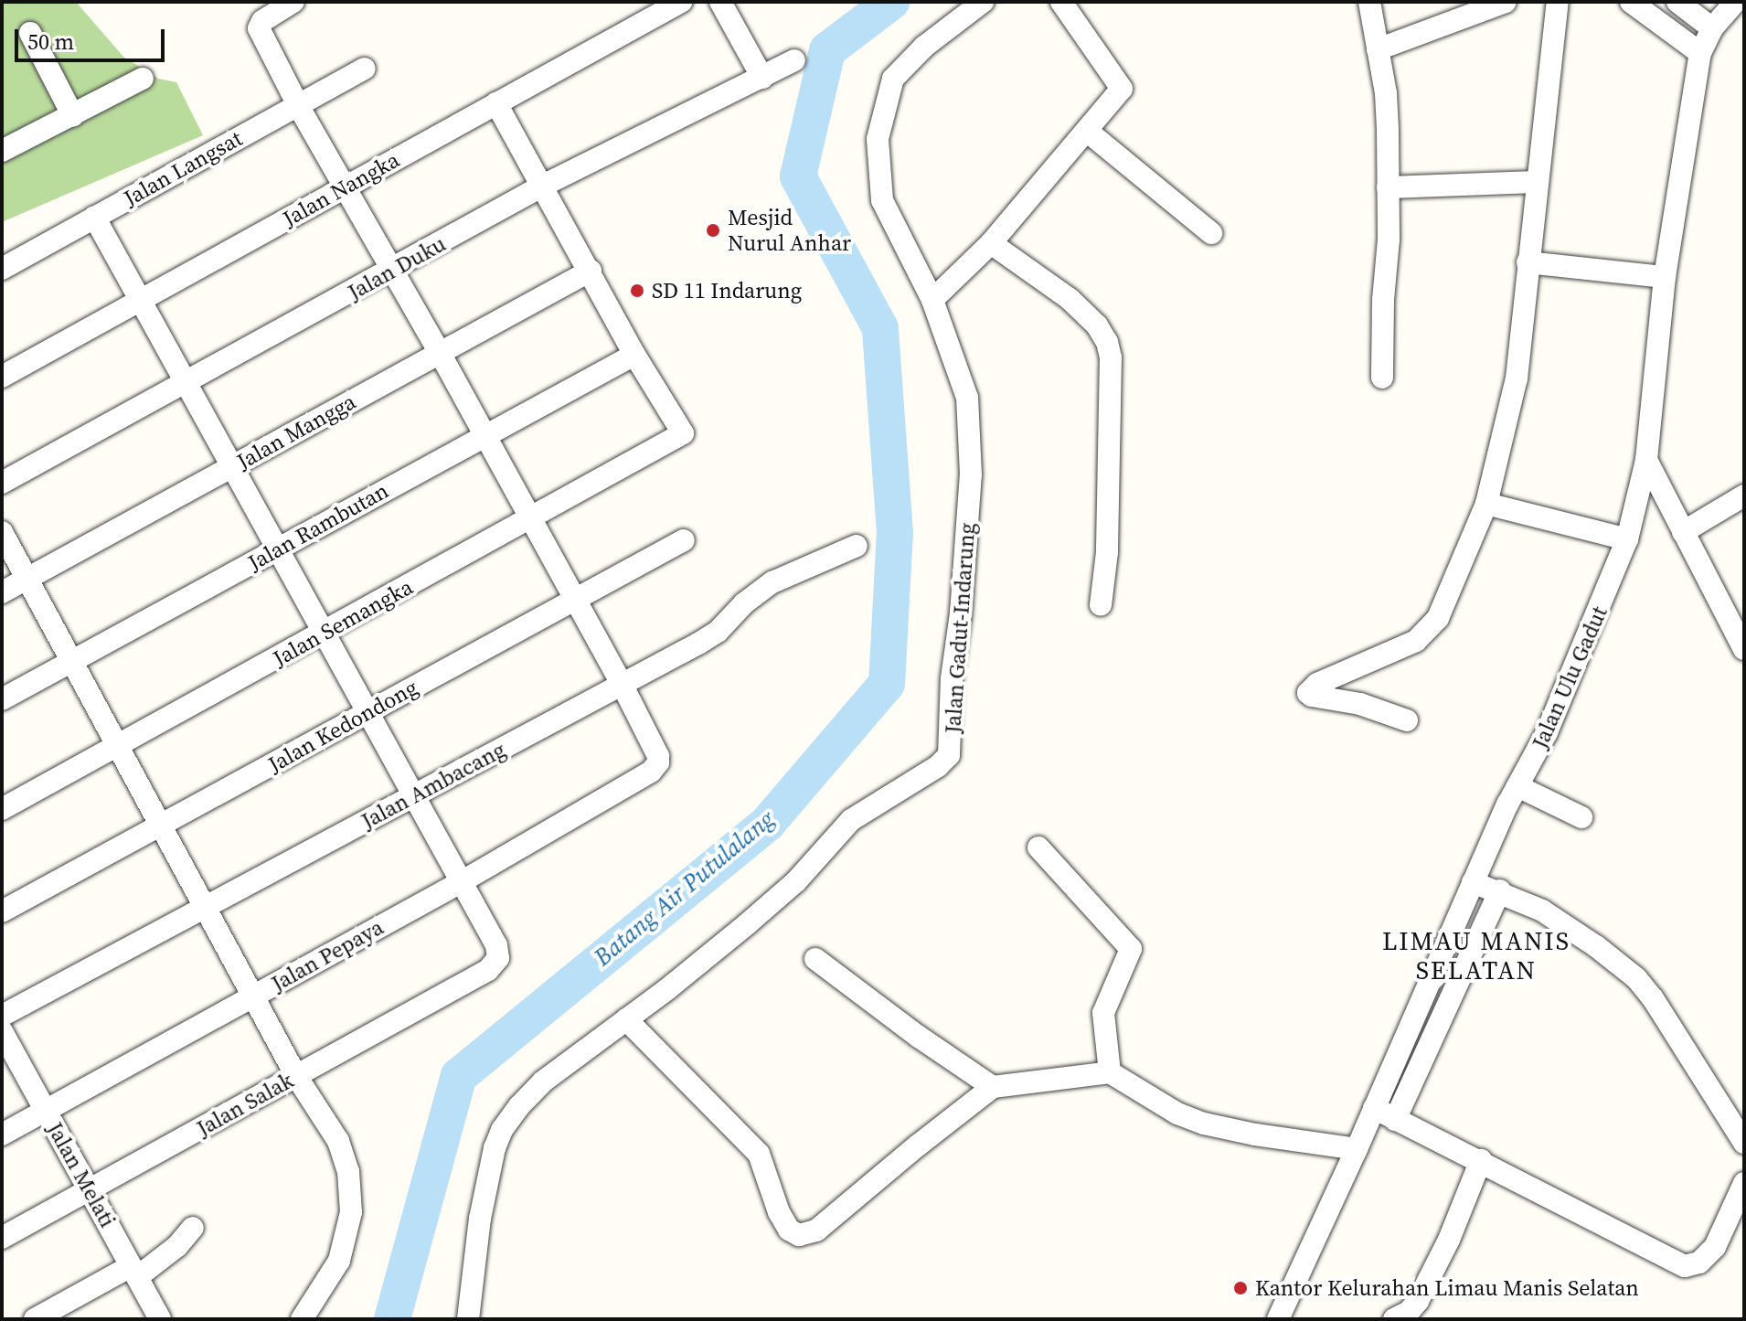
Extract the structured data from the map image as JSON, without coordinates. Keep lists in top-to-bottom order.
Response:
{
  "streets": {
    "street": [
      "Jalan Langsat",
      "Jalan Nangka",
      "Jalan Duku",
      "Jalan Mangga",
      "Jalan Rambutan",
      "Jalan Semangka",
      "Jalan Gadut-Indarung",
      "Jalan Ulu Gadut",
      "Jalan Kedondong",
      "Jalan Ambacang",
      "Jalan Pepaya",
      "Jalan Salak",
      "Jalan Melati"
    ]
  },
  "crossings": [
    ["Jalan Rambutan", "Jalan Semangka"],
    ["Jalan Ambacang", "Jalan Pepaya"],
    ["Jalan Pepaya", "Jalan Salak"],
    ["Jalan Pepaya", "Jalan Melati"],
    ["Jalan Salak", "Jalan Melati"]
  ],
  "districts": ["LIMAU MANIS SELATAN"],
  "water": ["Batang Air Putulalang"],
  "places": ["Mesjid Nurul Anhar", "SD 11 Indarung", "Kantor Kelurahan Limau Manis Selatan"],
  "scale_bar": "50 m"
}
